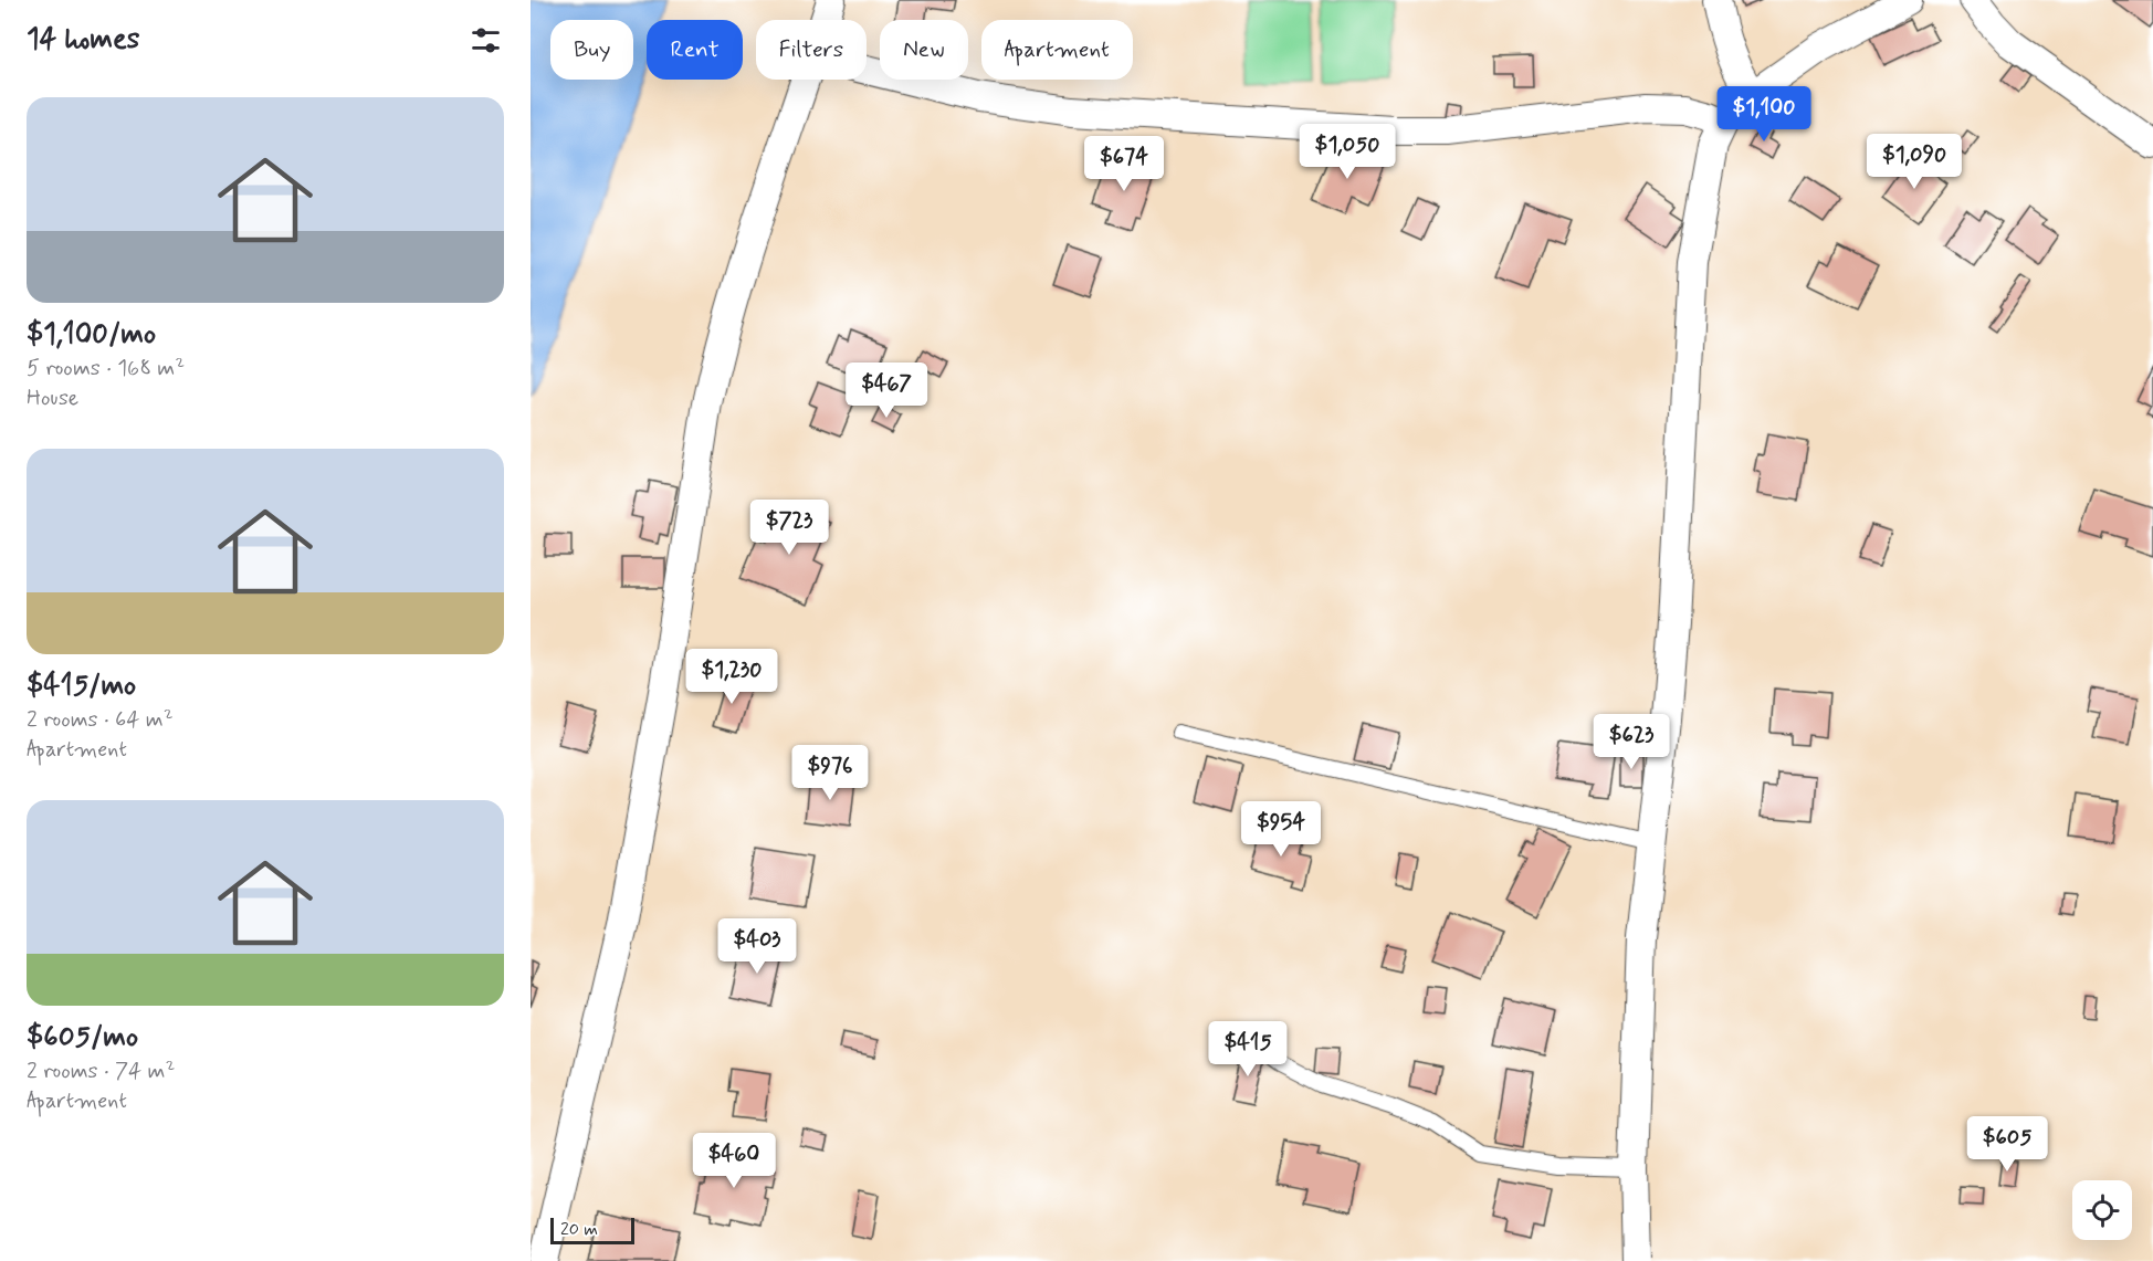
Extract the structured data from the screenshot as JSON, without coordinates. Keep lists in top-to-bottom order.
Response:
{
  "scale_bar": "20 m",
  "page": {
    "heading": "14 homes",
    "chip": [
      "Buy",
      "Rent",
      "Filters",
      "New",
      "Apartment"
    ],
    "list": [
      {
        "name": "$1,100/mo",
        "note": "5 rooms · 168 m² · House"
      },
      {
        "name": "$415/mo",
        "note": "2 rooms · 64 m² · Apartment"
      },
      {
        "name": "$605/mo",
        "note": "2 rooms · 74 m² · Apartment"
      }
    ],
    "price": [
      "$1,100",
      "$1,050",
      "$1,090",
      "$674",
      "$467",
      "$723",
      "$1,230",
      "$623",
      "$976",
      "$954",
      "$403",
      "$415",
      "$605",
      "$460"
    ],
    "scale": "20 m"
  }
}
